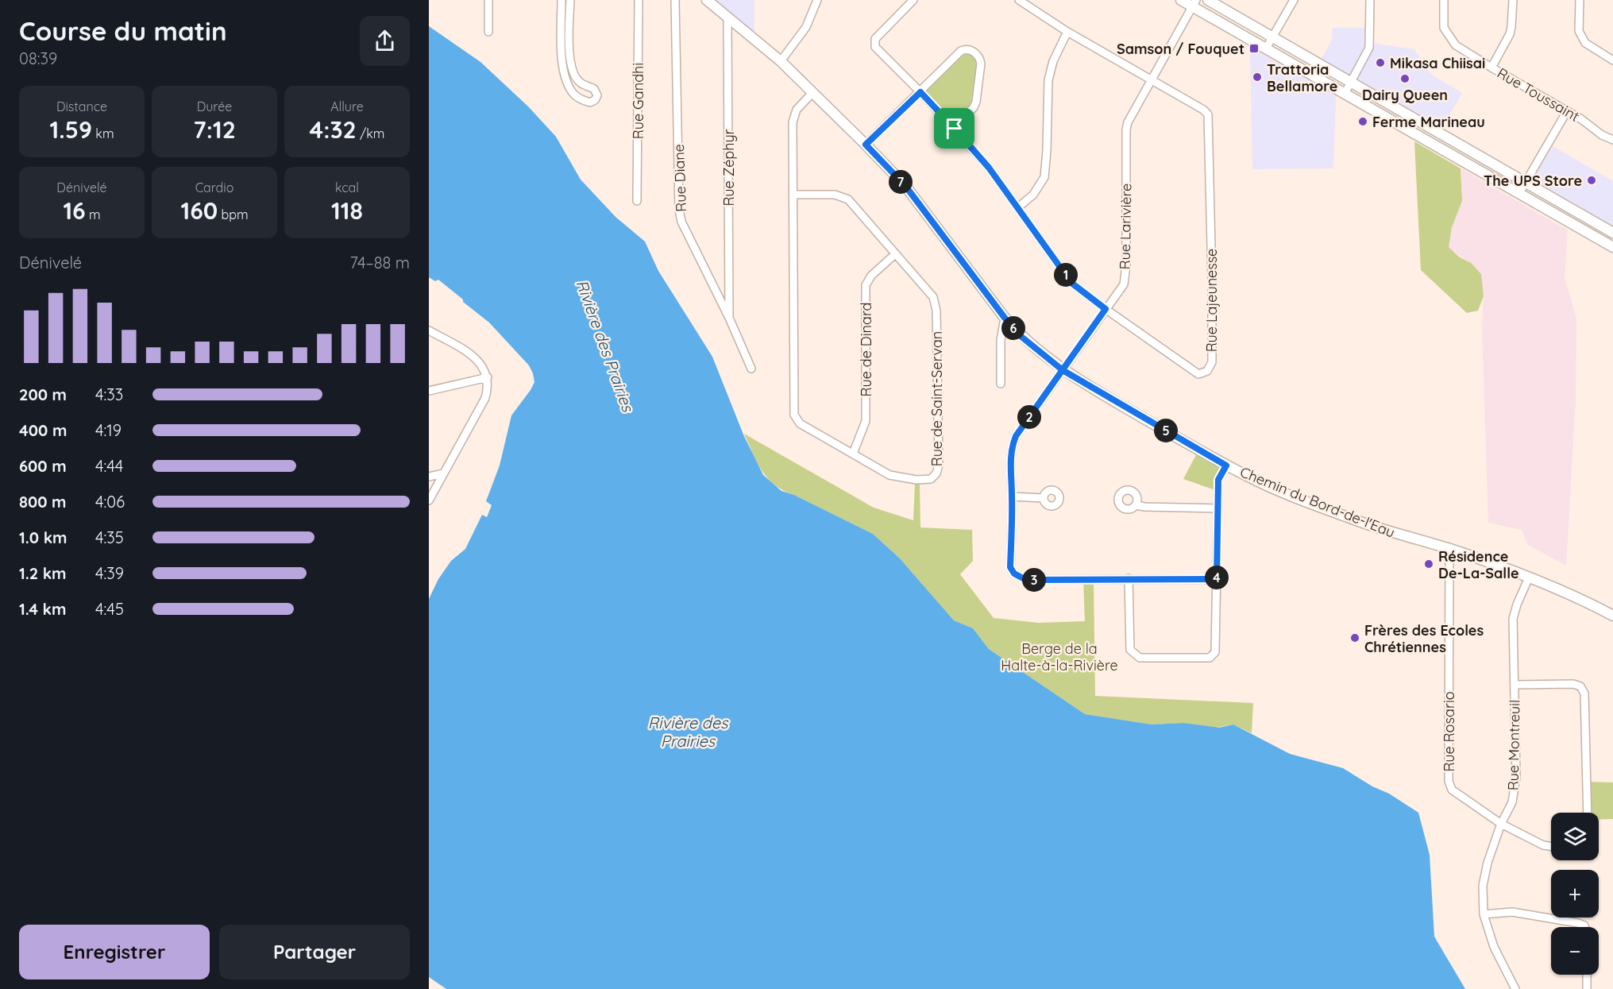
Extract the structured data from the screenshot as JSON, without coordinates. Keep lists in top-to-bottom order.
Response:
{
  "streets": {
    "street": [
      "Rue Toussaint",
      "Rue Gandhi",
      "Rue Zéphyr",
      "Rue Diane",
      "Rue Larivière",
      "Rue Lajeunesse",
      "Rue de Dinard",
      "Rue de Saint-Servan",
      "Chemin du Bord-de-l'Eau",
      "Rue Rosario",
      "Rue Montreuil"
    ]
  },
  "crossings": [
    ["Rue Zéphyr", "Rue Diane"],
    ["Rue Zéphyr", "Chemin du Bord-de-l'Eau"],
    ["Rue Larivière", "Rue Lajeunesse"],
    ["Rue Larivière", "Chemin du Bord-de-l'Eau"],
    ["Rue de Dinard", "Rue de Saint-Servan"],
    ["Rue de Saint-Servan", "Chemin du Bord-de-l'Eau"],
    ["Chemin du Bord-de-l'Eau", "Rue Rosario"],
    ["Chemin du Bord-de-l'Eau", "Rue Montreuil"],
    ["Rue Rosario", "Rue Montreuil"]
  ],
  "water": ["Rivière des Prairies"],
  "parks": ["Berge de la Halte-à-la-Rivière"],
  "places": {
    "transit": ["Samson / Fouquet"],
    "other": [
      "Mikasa Chiisai",
      "Trattoria Bellamore",
      "Dairy Queen",
      "Ferme Marineau",
      "The UPS Store",
      "Résidence De-La-Salle",
      "Frères des Ecoles Chrétiennes"
    ]
  },
  "page": {
    "heading": ["Course du matin", "08:39"],
    "stats": [
      ["Distance", "1.59 km"],
      ["Durée", "7:12"],
      ["Allure", "4:32 /km"],
      ["Dénivelé", "16 m"],
      ["Cardio", "160 bpm"],
      ["kcal", "118"]
    ],
    "pins": [
      "7",
      "1",
      "6",
      "2",
      "5",
      "4",
      "3"
    ],
    "chart": ["Dénivelé", "74–88 m"],
    "list": [
      {
        "name": "200 m",
        "note": "4:33"
      },
      {
        "name": "400 m",
        "note": "4:19"
      },
      {
        "name": "600 m",
        "note": "4:44"
      },
      {
        "name": "800 m",
        "note": "4:06"
      },
      {
        "name": "1.0 km",
        "note": "4:35"
      },
      {
        "name": "1.2 km",
        "note": "4:39"
      },
      {
        "name": "1.4 km",
        "note": "4:45"
      }
    ],
    "map_buttons": ["+", "−"],
    "buttons": ["Enregistrer", "Partager"]
  }
}
